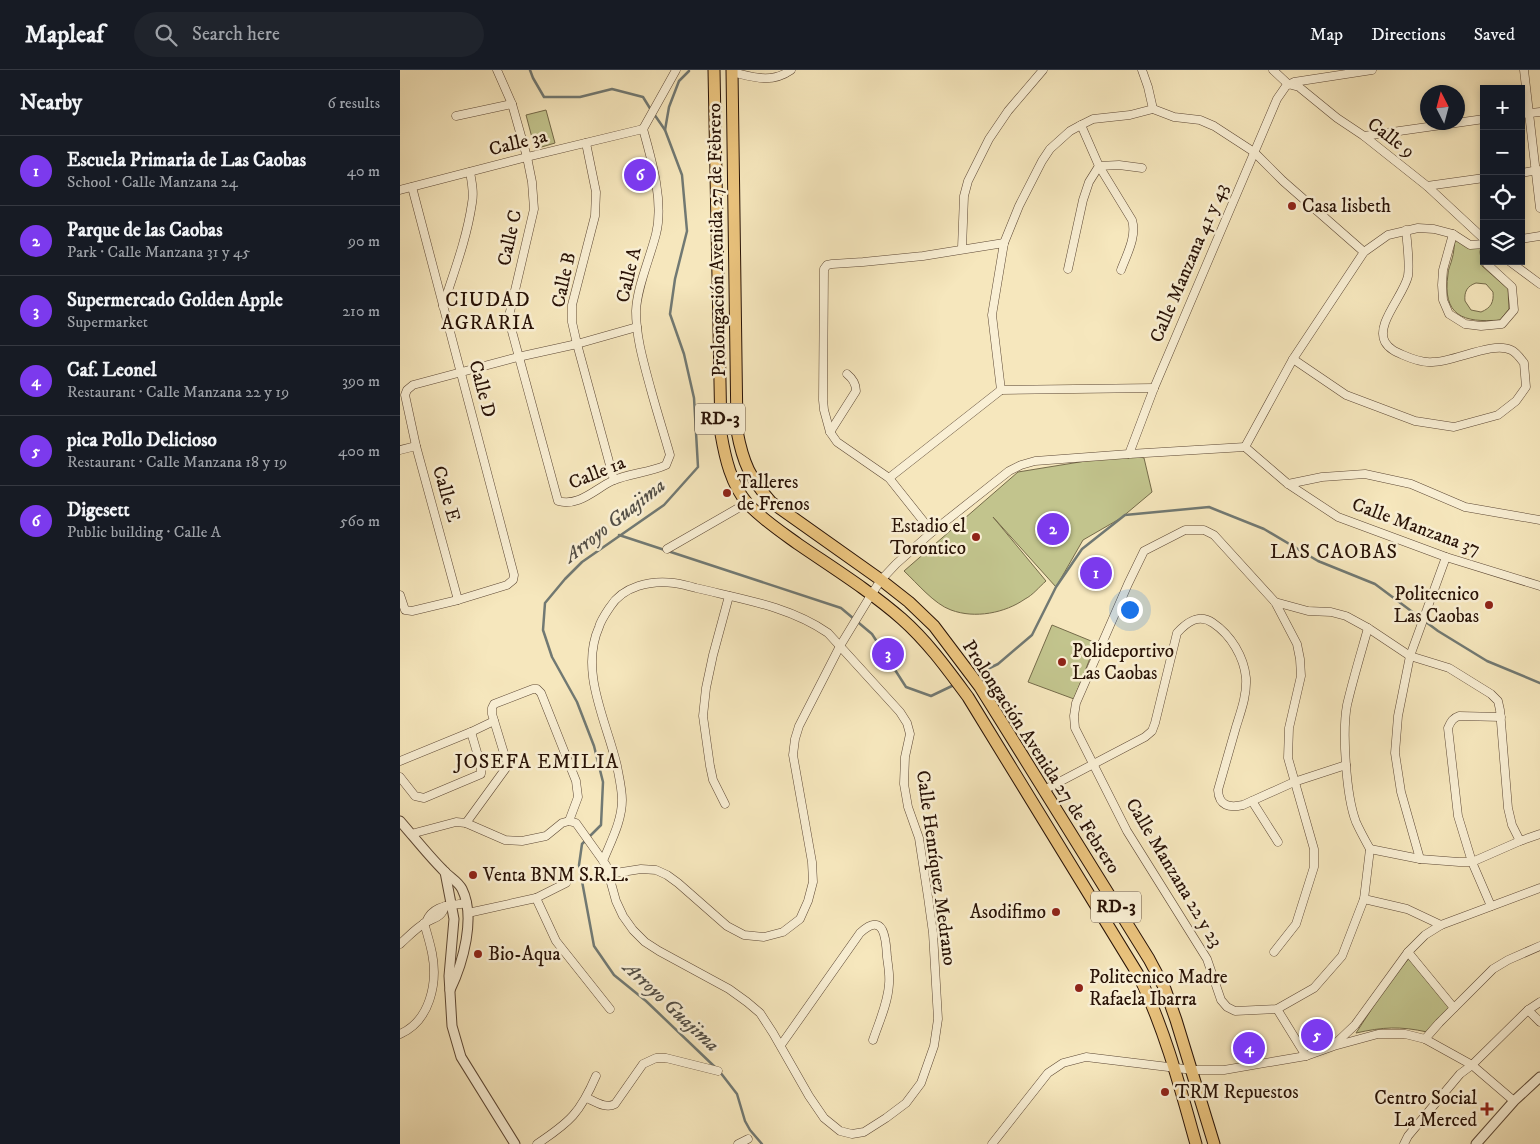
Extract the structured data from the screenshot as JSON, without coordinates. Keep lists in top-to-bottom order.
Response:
{
  "streets": {
    "main road": ["Prolongación Avenida 27 de Febrero", "RD-3"],
    "street": [
      "Calle 9",
      "Calle 3a",
      "Calle C",
      "Calle Manzana 41 y 43",
      "Calle A",
      "Calle B",
      "Calle D",
      "Calle 1a",
      "Calle E",
      "Calle Manzana 37",
      "Calle Henríquez Medrano",
      "Calle Manzana 22 y 23"
    ]
  },
  "crossings": [
    ["Calle 9", "Calle Manzana 41 y 43"],
    ["Calle 3a", "Calle C"],
    ["Calle 3a", "Calle A"],
    ["Calle 3a", "Calle B"],
    ["Calle 3a", "Calle D"],
    ["Calle C", "Calle 1a"],
    ["Calle A", "Calle 1a"],
    ["Calle B", "Calle 1a"],
    ["Calle D", "Calle E"]
  ],
  "districts": ["CIUDAD AGRARIA", "LAS CAOBAS", "JOSEFA EMILIA"],
  "water": ["Arroyo Guajima"],
  "places": {
    "other": [
      "Casa lisbeth",
      "Talleres de Frenos",
      "Estadio el Torontico",
      "Politecnico Las Caobas",
      "Polideportivo Las Caobas",
      "Venta BNM S.R.L.",
      "Asodifimo",
      "Bio-Aqua",
      "Politecnico Madre Rafaela Ibarra",
      "TRM Repuestos"
    ],
    "health": ["Centro Social La Merced"]
  },
  "north": "top",
  "page": {
    "header": "Mapleaf",
    "search": "Search here",
    "nav": ["Map", "Directions", "Saved"],
    "heading": ["Nearby", "6 results"],
    "map_buttons": ["+", "−"],
    "list": [
      {
        "mark": "1",
        "name": "Escuela Primaria de Las Caobas",
        "note": "School · Calle Manzana 24",
        "value": "40 m"
      },
      {
        "mark": "2",
        "name": "Parque de las Caobas",
        "note": "Park · Calle Manzana 31 y 45",
        "value": "90 m"
      },
      {
        "mark": "3",
        "name": "Supermercado Golden Apple",
        "note": "Supermarket",
        "value": "210 m"
      },
      {
        "mark": "4",
        "name": "Caf. Leonel",
        "note": "Restaurant · Calle Manzana 22 y 19",
        "value": "390 m"
      },
      {
        "mark": "5",
        "name": "pica Pollo Delicioso",
        "note": "Restaurant · Calle Manzana 18 y 19",
        "value": "400 m"
      },
      {
        "mark": "6",
        "name": "Digesett",
        "note": "Public building · Calle A",
        "value": "560 m"
      }
    ],
    "pins": [
      "6",
      "2",
      "1",
      "3",
      "5",
      "4"
    ]
  }
}
